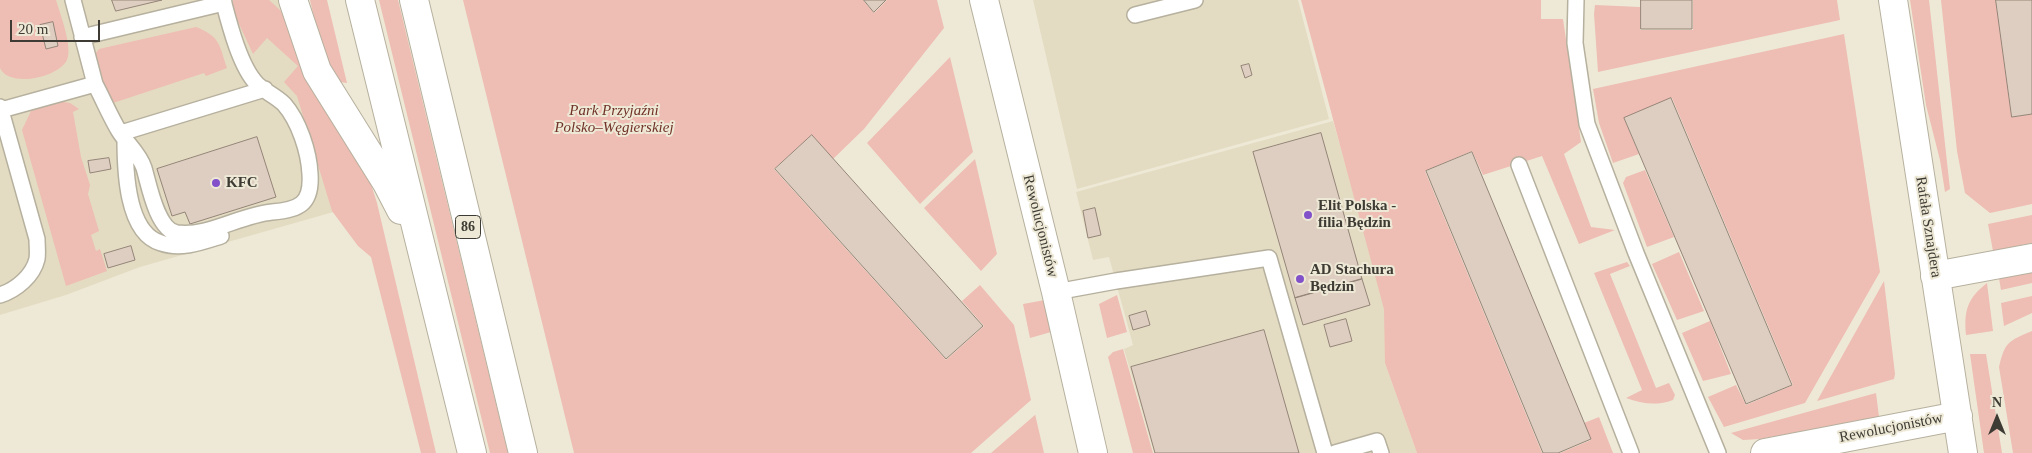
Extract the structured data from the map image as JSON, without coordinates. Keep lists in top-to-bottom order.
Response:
{
  "streets": {
    "street": ["Rewolucjonistów", "86", "Rafała Sznajdera"]
  },
  "crossings": [
    ["Rewolucjonistów", "Rafała Sznajdera"]
  ],
  "parks": ["Park Przyjaźni Polsko–Węgierskiej"],
  "places": ["KFC", "Elit Polska - filia Będzin", "AD Stachura Będzin"],
  "scale_bar": "20 m",
  "north": "top"
}
